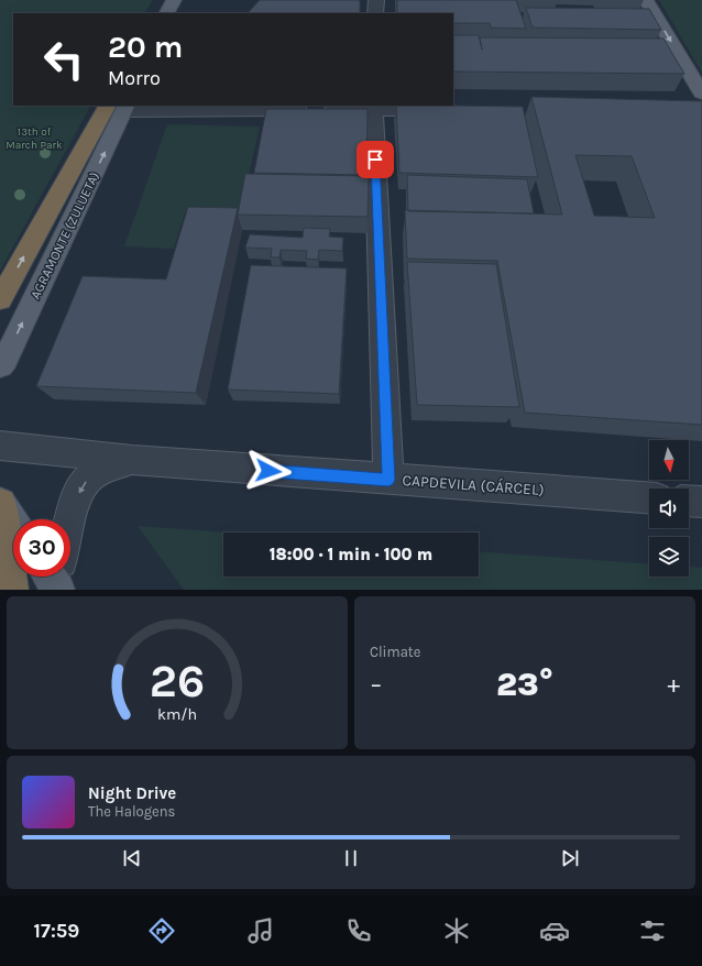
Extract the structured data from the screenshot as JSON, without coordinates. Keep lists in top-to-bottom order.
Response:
{
  "streets": {
    "main road": ["AGRAMONTE (ZULUETA)"],
    "street": ["CAPDEVILA (CÁRCEL)"]
  },
  "one_way": ["AGRAMONTE (ZULUETA)"],
  "parks": ["13th of March Park"],
  "north": "bottom",
  "page": {
    "turn": ["20 m", "Morro"],
    "limit": "30",
    "trip": "18:00 · 1 min · 100 m",
    "tile": "Climate",
    "heat": ["−", "23°", "+"],
    "song": ["Night Drive", "The Halogens"],
    "tabs": "17:59",
    "gauge": ["26", "km/h"]
  }
}
